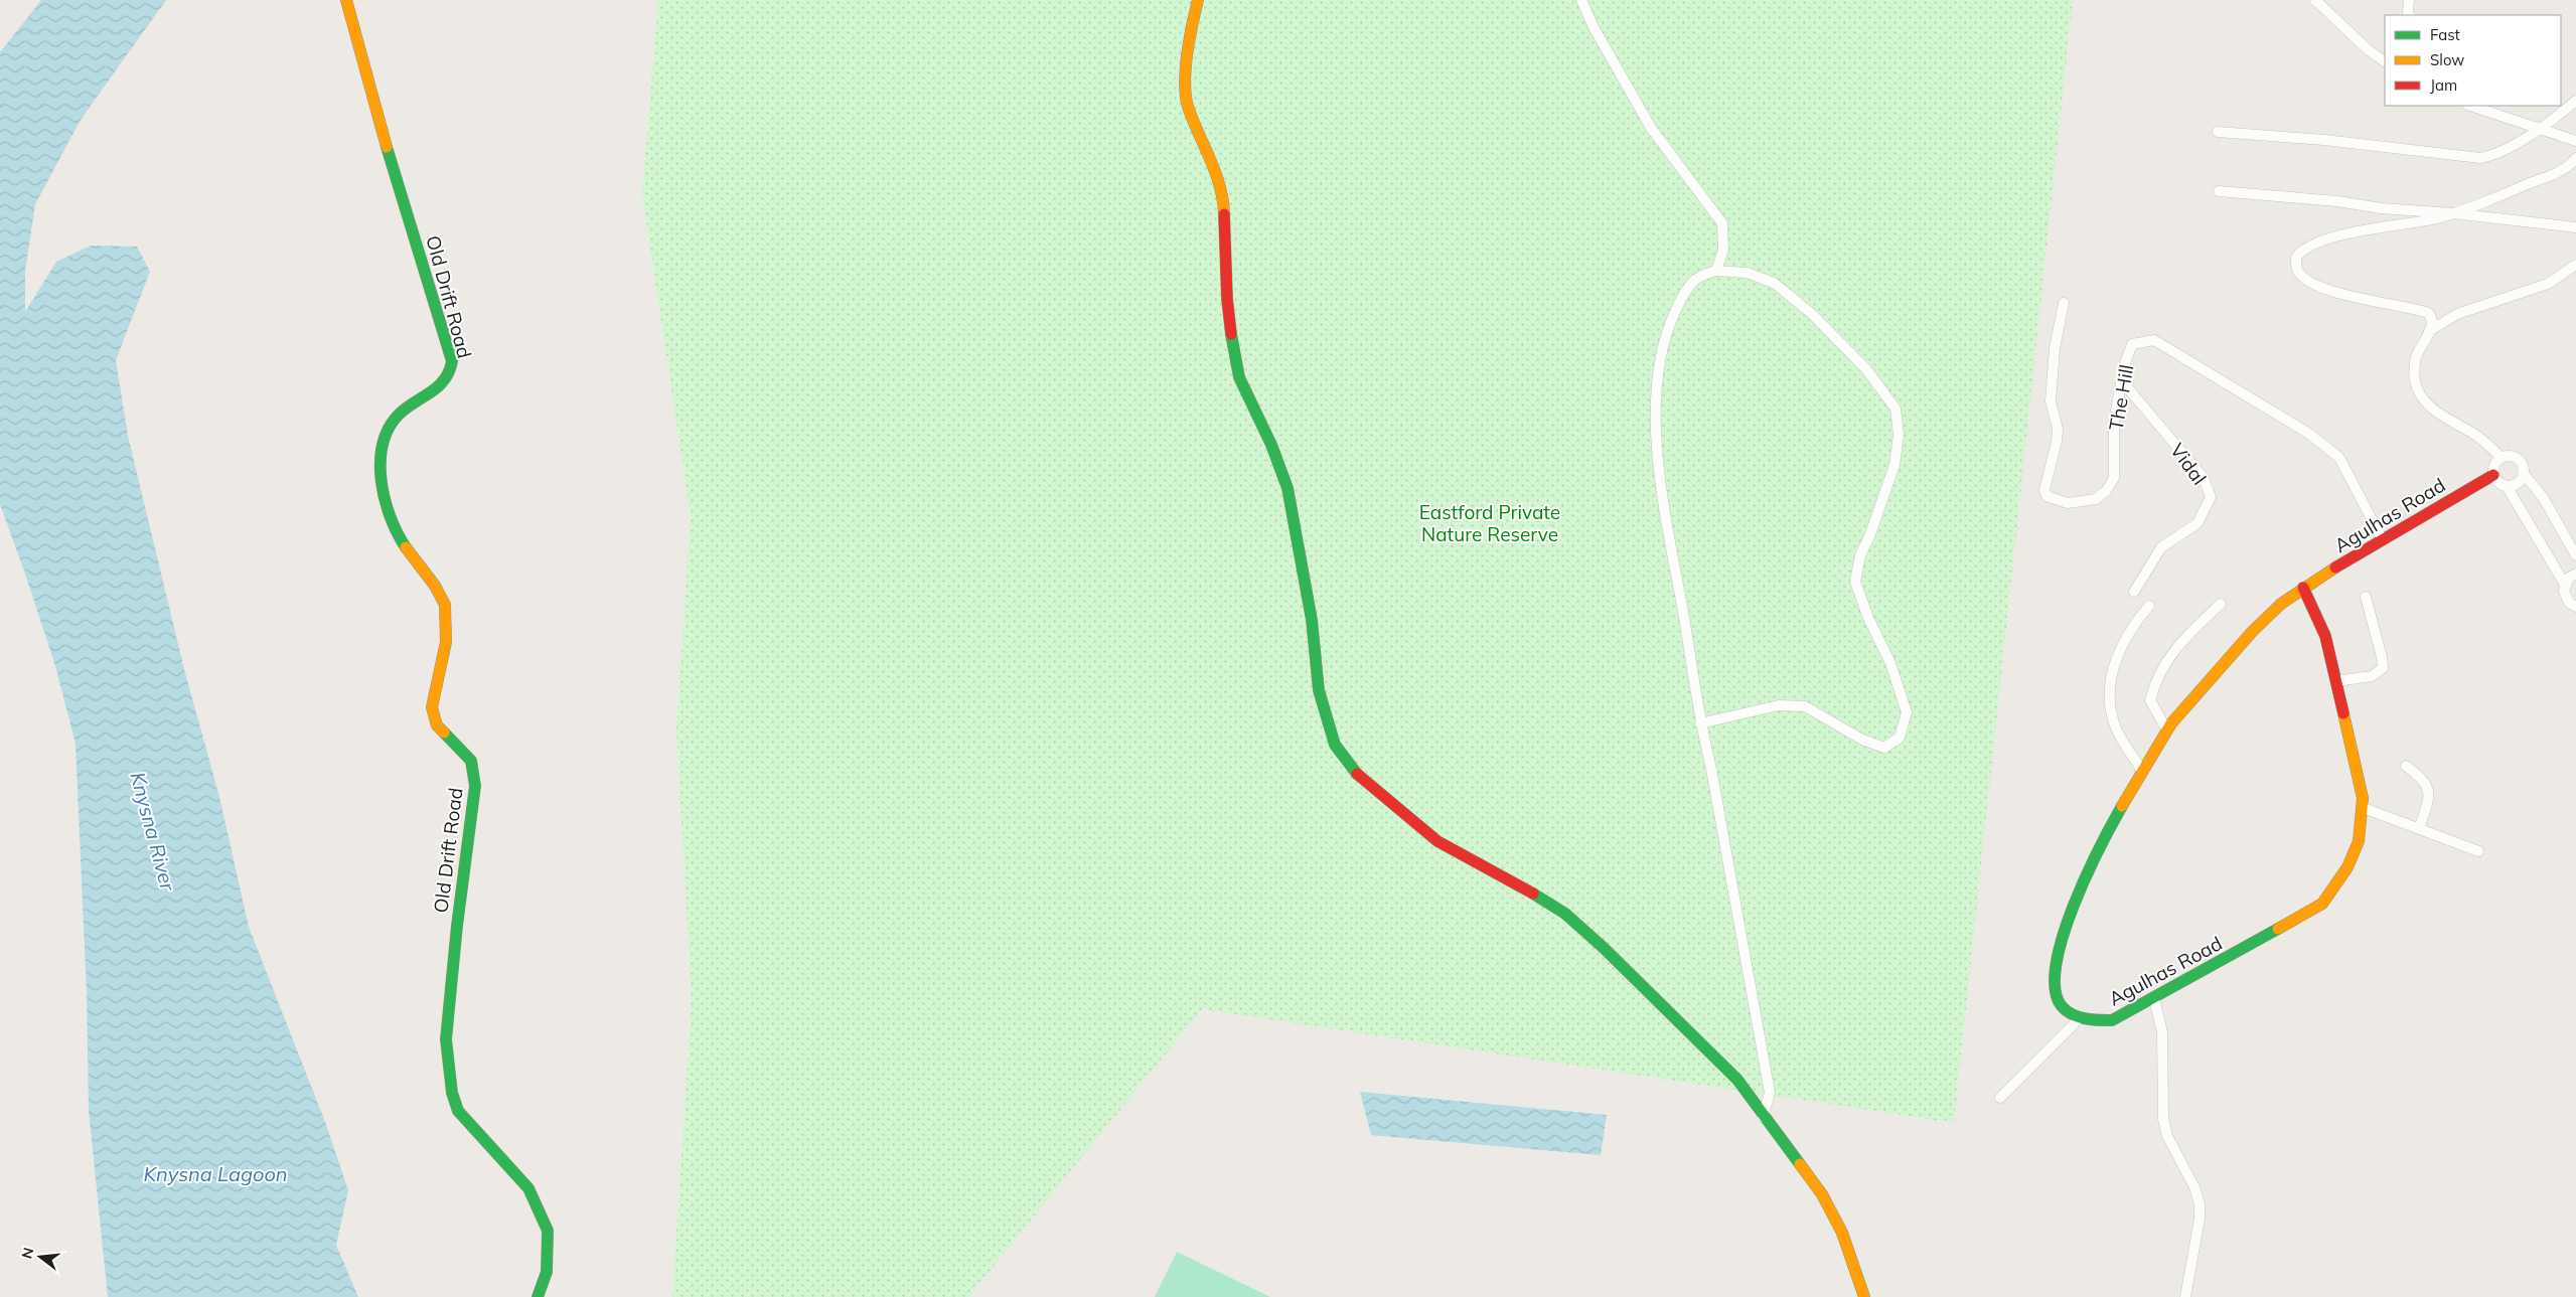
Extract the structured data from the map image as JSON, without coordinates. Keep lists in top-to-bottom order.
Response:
{
  "streets": {
    "street": [
      "Old Drift Road",
      "The Hill",
      "Vidal",
      "Agulhas Road"
    ]
  },
  "crossings": [
    ["The Hill", "Vidal"],
    ["The Hill", "Agulhas Road"]
  ],
  "water": ["Knysna River", "Knysna Lagoon"],
  "parks": ["Eastford Private Nature Reserve"],
  "legend": ["Fast", "Slow", "Jam"],
  "north": "left"
}
